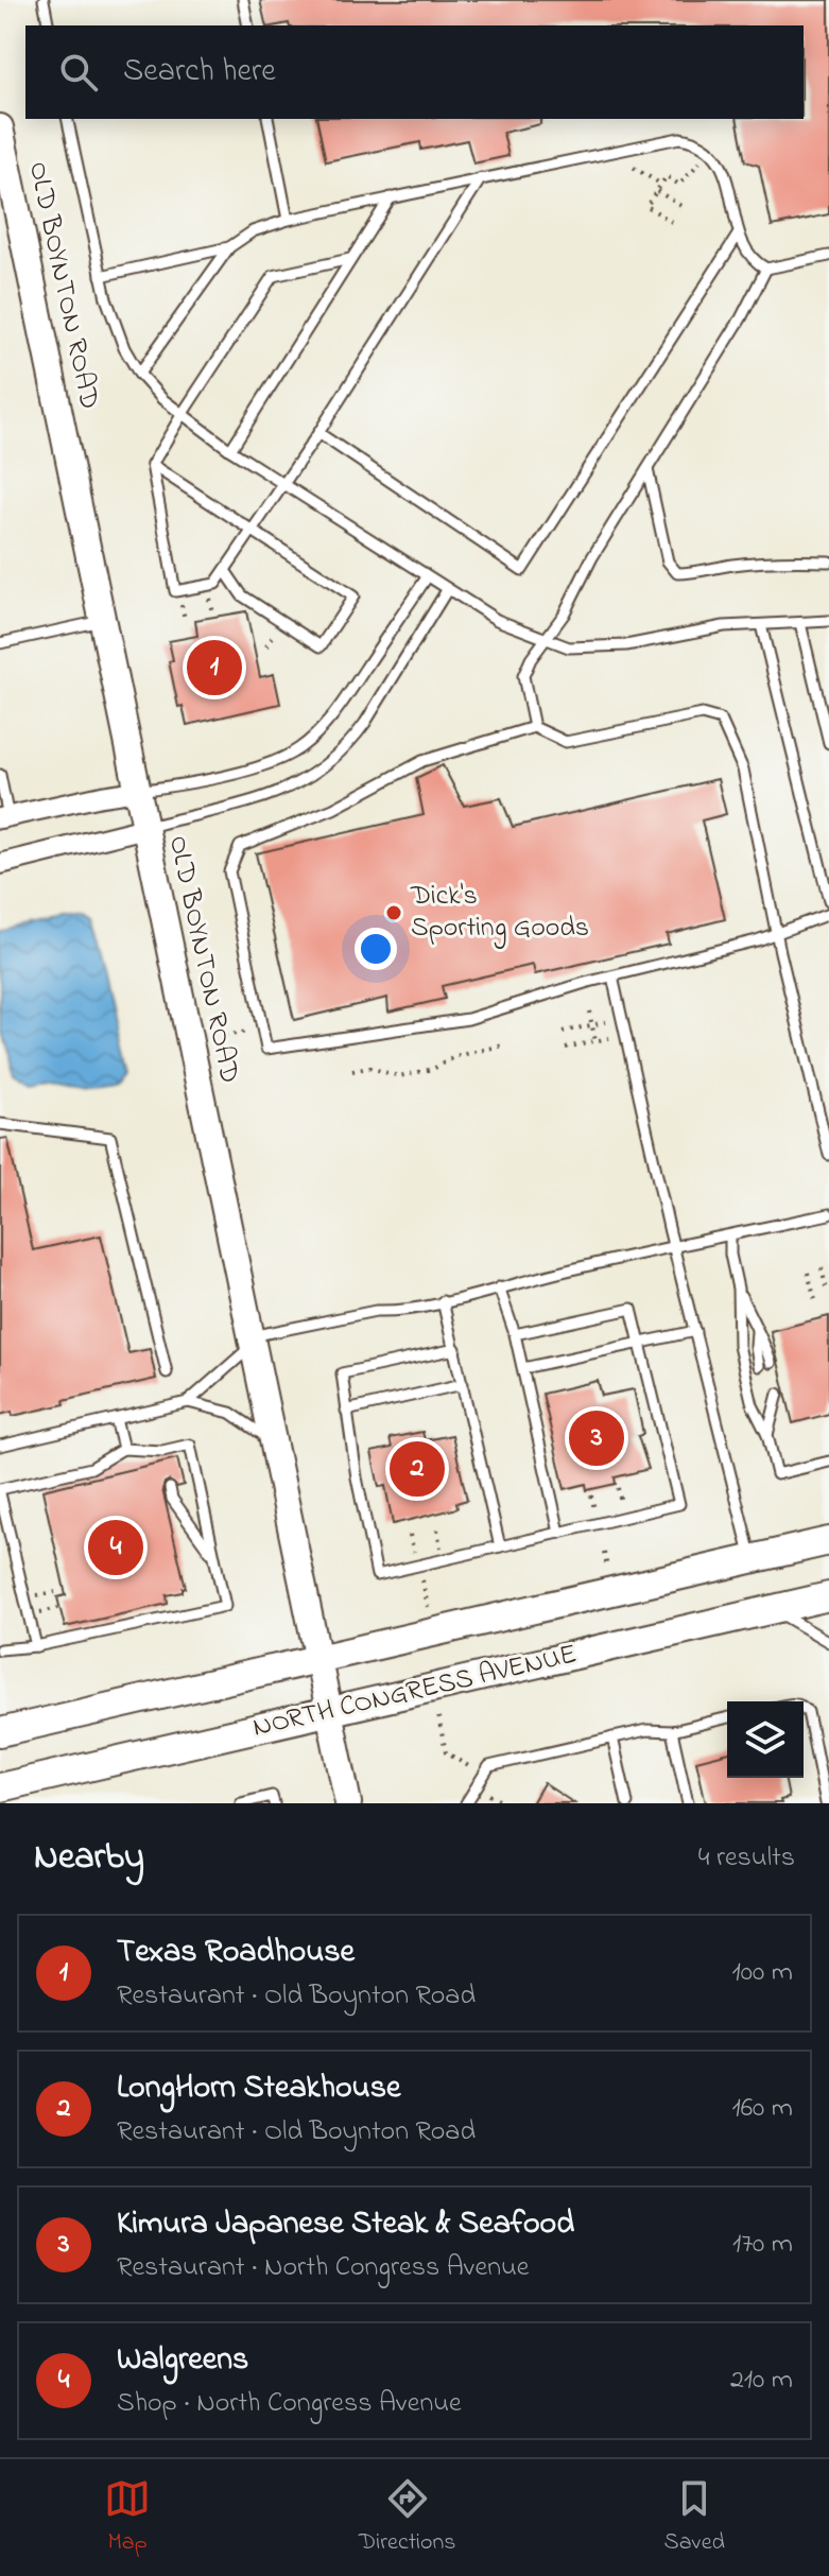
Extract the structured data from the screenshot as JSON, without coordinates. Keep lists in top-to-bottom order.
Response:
{
  "streets": {
    "main road": ["NORTH CONGRESS AVENUE"],
    "street": ["OLD BOYNTON ROAD"]
  },
  "crossings": [
    ["OLD BOYNTON ROAD", "NORTH CONGRESS AVENUE"]
  ],
  "places": ["Dick's Sporting Goods"],
  "page": {
    "search": "Search here",
    "pins": [
      "1",
      "3",
      "2",
      "4"
    ],
    "heading": ["Nearby", "4 results"],
    "list": [
      {
        "mark": "1",
        "name": "Texas Roadhouse",
        "note": "Restaurant · Old Boynton Road",
        "value": "100 m"
      },
      {
        "mark": "2",
        "name": "LongHorn Steakhouse",
        "note": "Restaurant · Old Boynton Road",
        "value": "160 m"
      },
      {
        "mark": "3",
        "name": "Kimura Japanese Steak & Seafood",
        "note": "Restaurant · North Congress Avenue",
        "value": "170 m"
      },
      {
        "mark": "4",
        "name": "Walgreens",
        "note": "Shop · North Congress Avenue",
        "value": "210 m"
      }
    ],
    "nav": ["Map", "Directions", "Saved"]
  }
}
